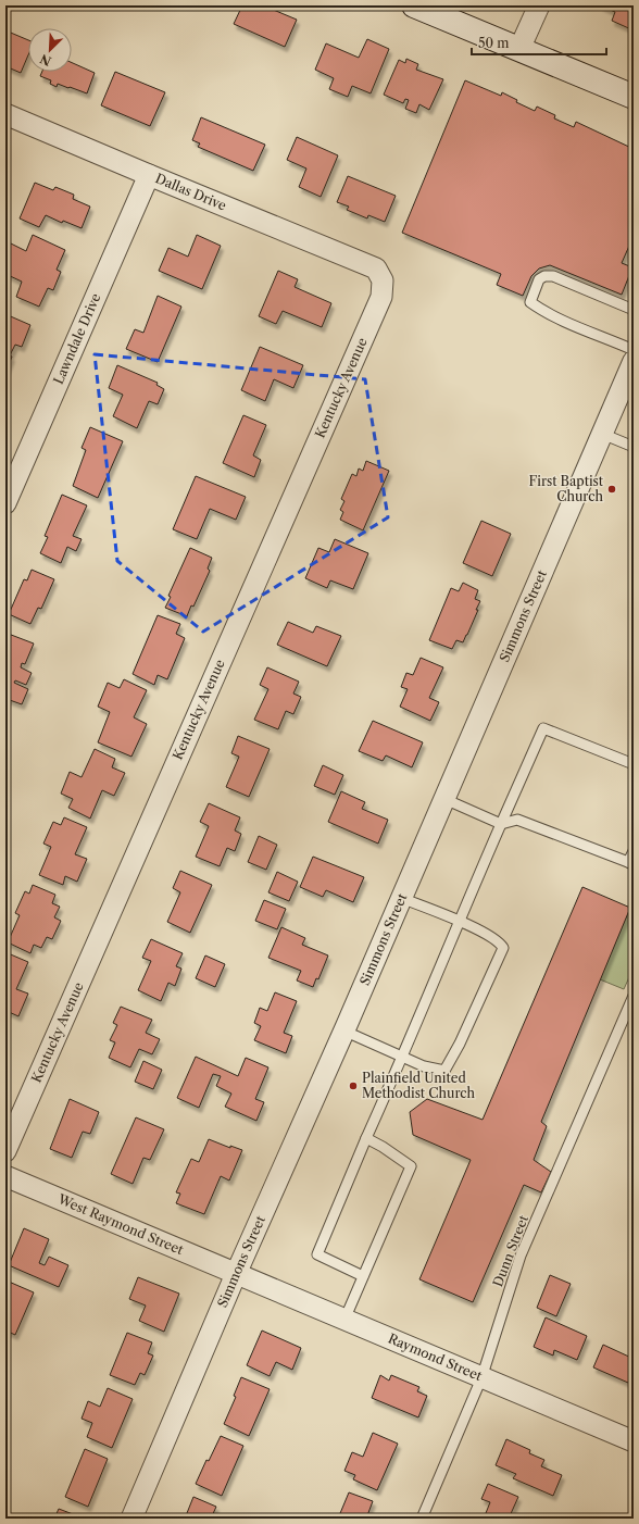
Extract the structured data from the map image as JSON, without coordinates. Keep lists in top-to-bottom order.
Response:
{
  "streets": {
    "street": [
      "Dallas Drive",
      "Lawndale Drive",
      "Kentucky Avenue",
      "Simmons Street",
      "West Raymond Street",
      "Raymond Street"
    ],
    "lane": ["Dunn Street"]
  },
  "crossings": [
    ["Dallas Drive", "Lawndale Drive"],
    ["Dallas Drive", "Kentucky Avenue"],
    ["Simmons Street", "West Raymond Street"],
    ["Simmons Street", "Raymond Street"],
    ["West Raymond Street", "Raymond Street"],
    ["Dunn Street", "Raymond Street"]
  ],
  "places": ["First Baptist Church", "Plainfield United Methodist Church"],
  "scale_bar": "50 m",
  "north": "bottom left"
}
